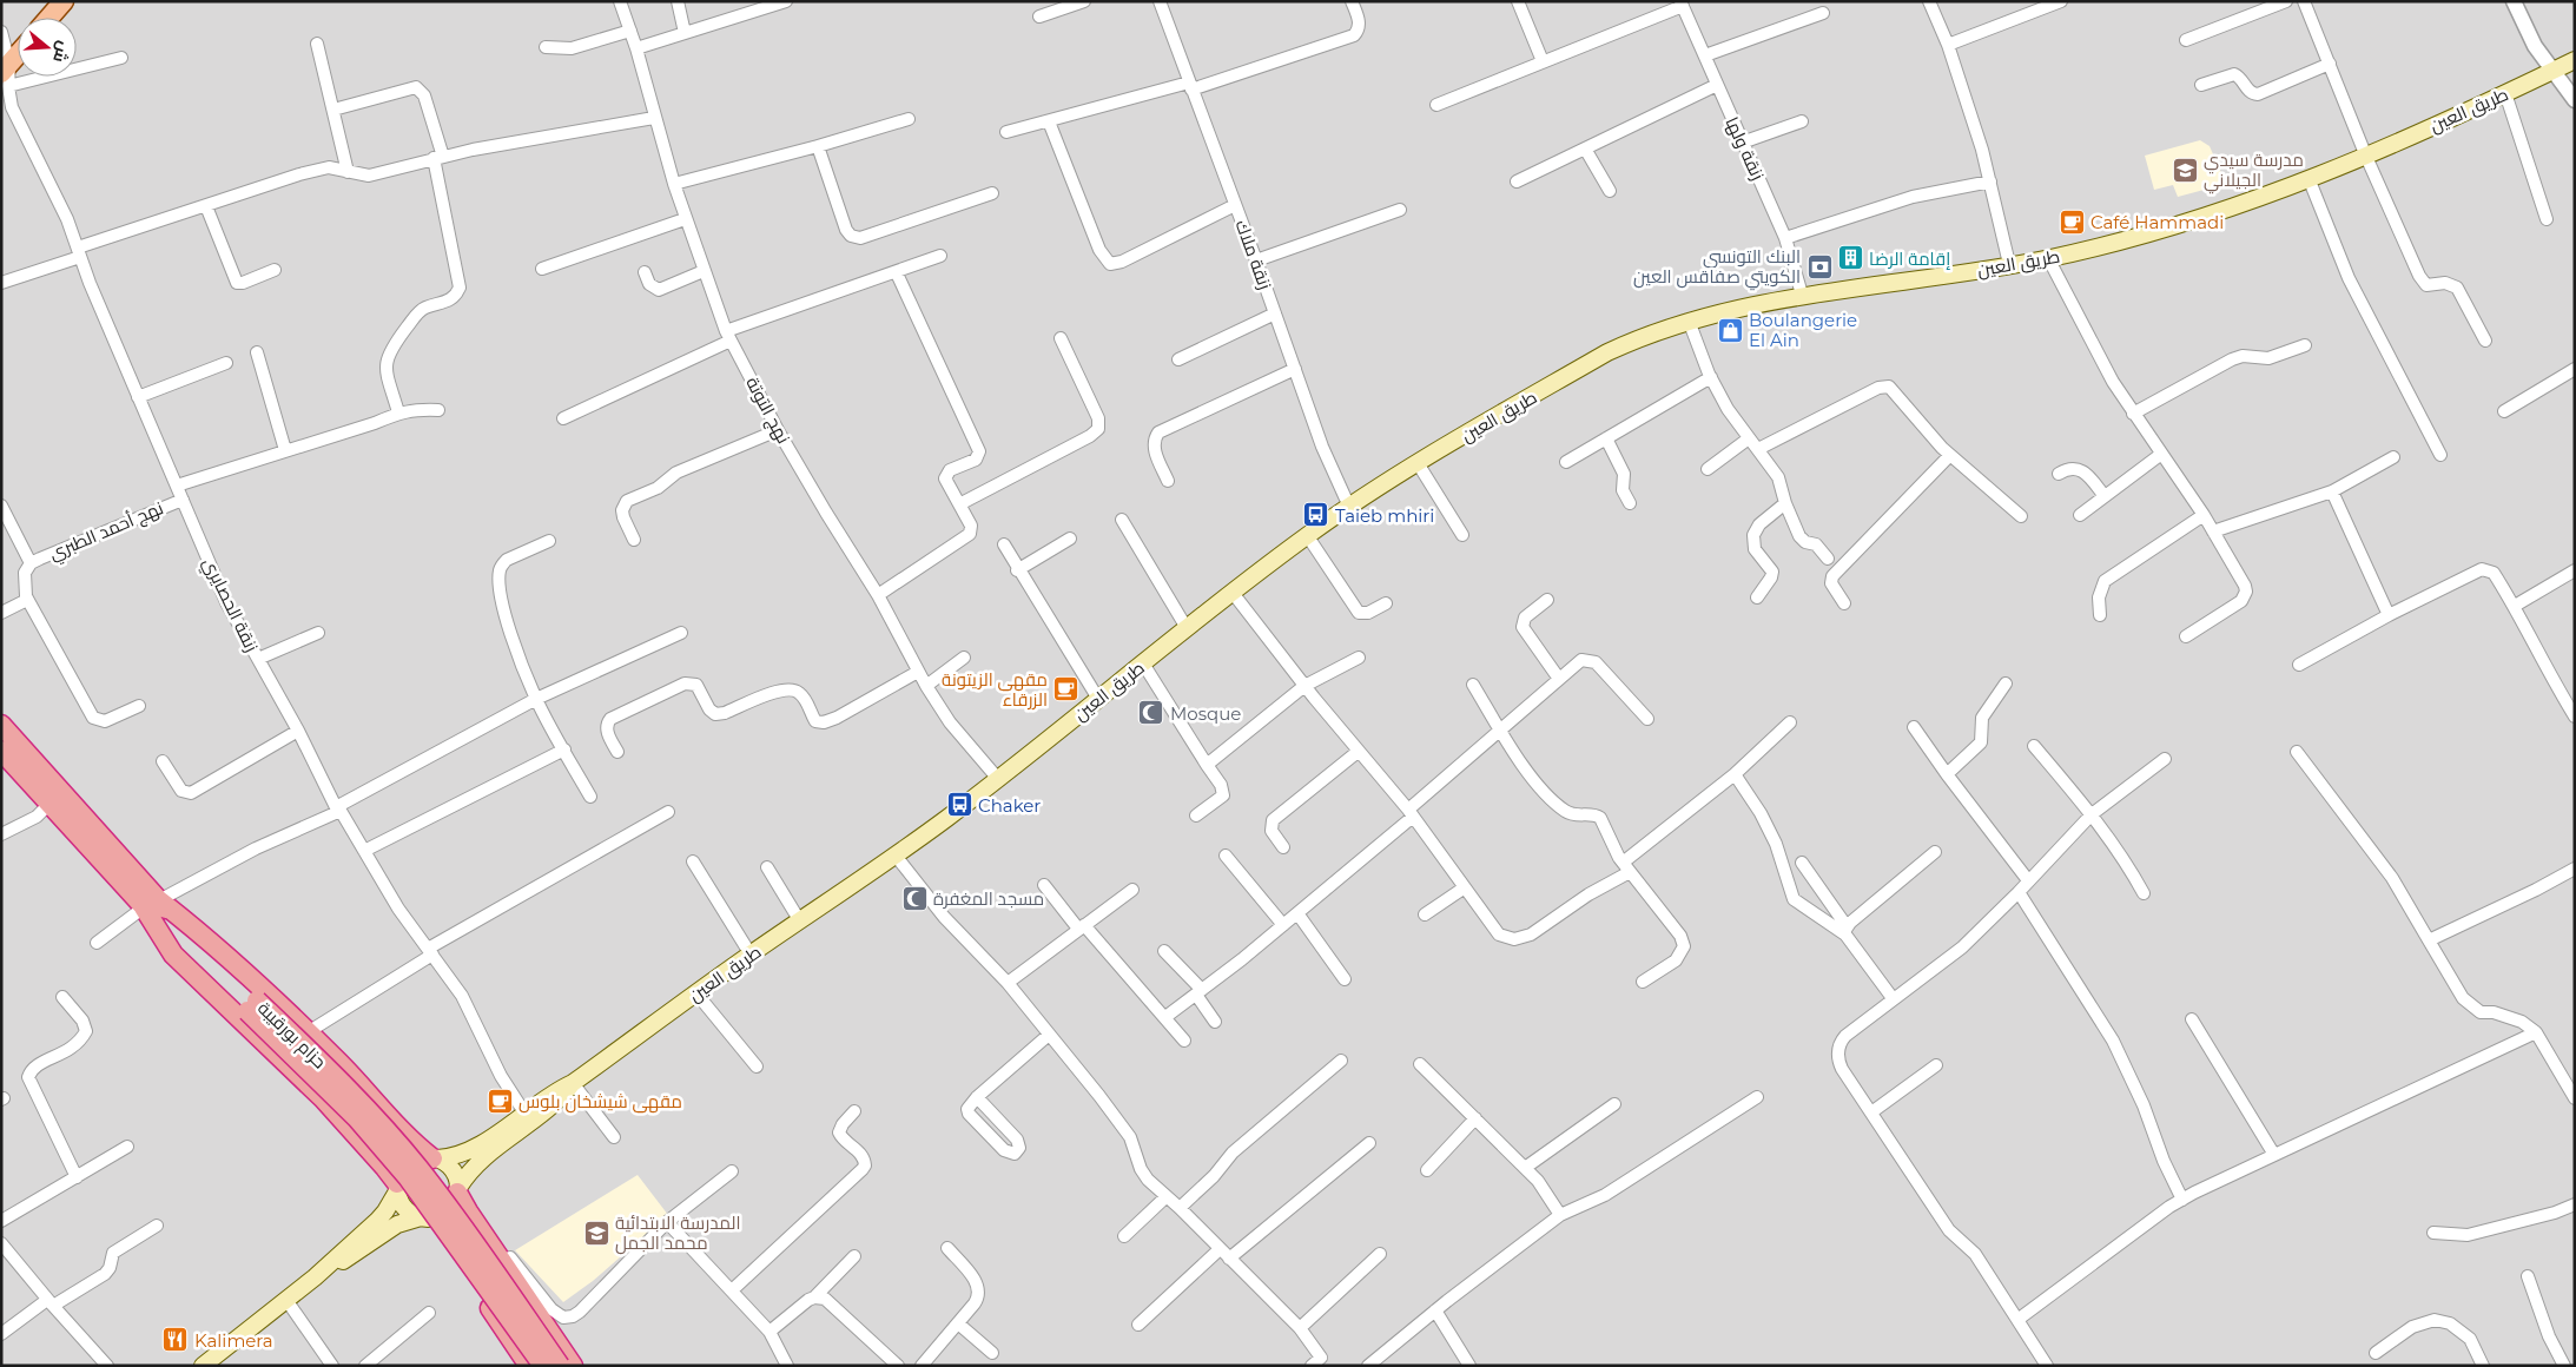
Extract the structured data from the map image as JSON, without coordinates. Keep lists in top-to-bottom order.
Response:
{
  "streets": {
    "highway": ["حزام بورقيبة"],
    "main road": ["طريق العين"],
    "street": [
      "زنقة ولها",
      "زنقة ملاك",
      "نهج التوتة",
      "نهج أحمد الطبري",
      "زنقة الحصايري"
    ]
  },
  "crossings": [
    ["طريق العين", "زنقة ولها"],
    ["طريق العين", "زنقة ملاك"],
    ["طريق العين", "نهج التوتة"],
    ["طريق العين", "زنقة الحصايري"],
    ["نهج أحمد الطبري", "زنقة الحصايري"]
  ],
  "places": {
    "school or university": ["مدرسة سيدي الجيلاني", "المدرسة الابتدائية محمد الجمل"],
    "cafe": ["Café Hammadi", "مقهى الزيتونة الزرقاء", "مقهى شيشخان بلوس"],
    "building": ["إقامة الرضا"],
    "bank": ["البنك التونسي الكويتي صفاقس العين"],
    "shop": ["Boulangerie El Ain"],
    "bus stop": ["Taieb mhiri", "Chaker"],
    "mosque": ["Mosque", "مسجد المغفرة"],
    "restaurant": ["Kalimera"]
  },
  "north": "right"
}
